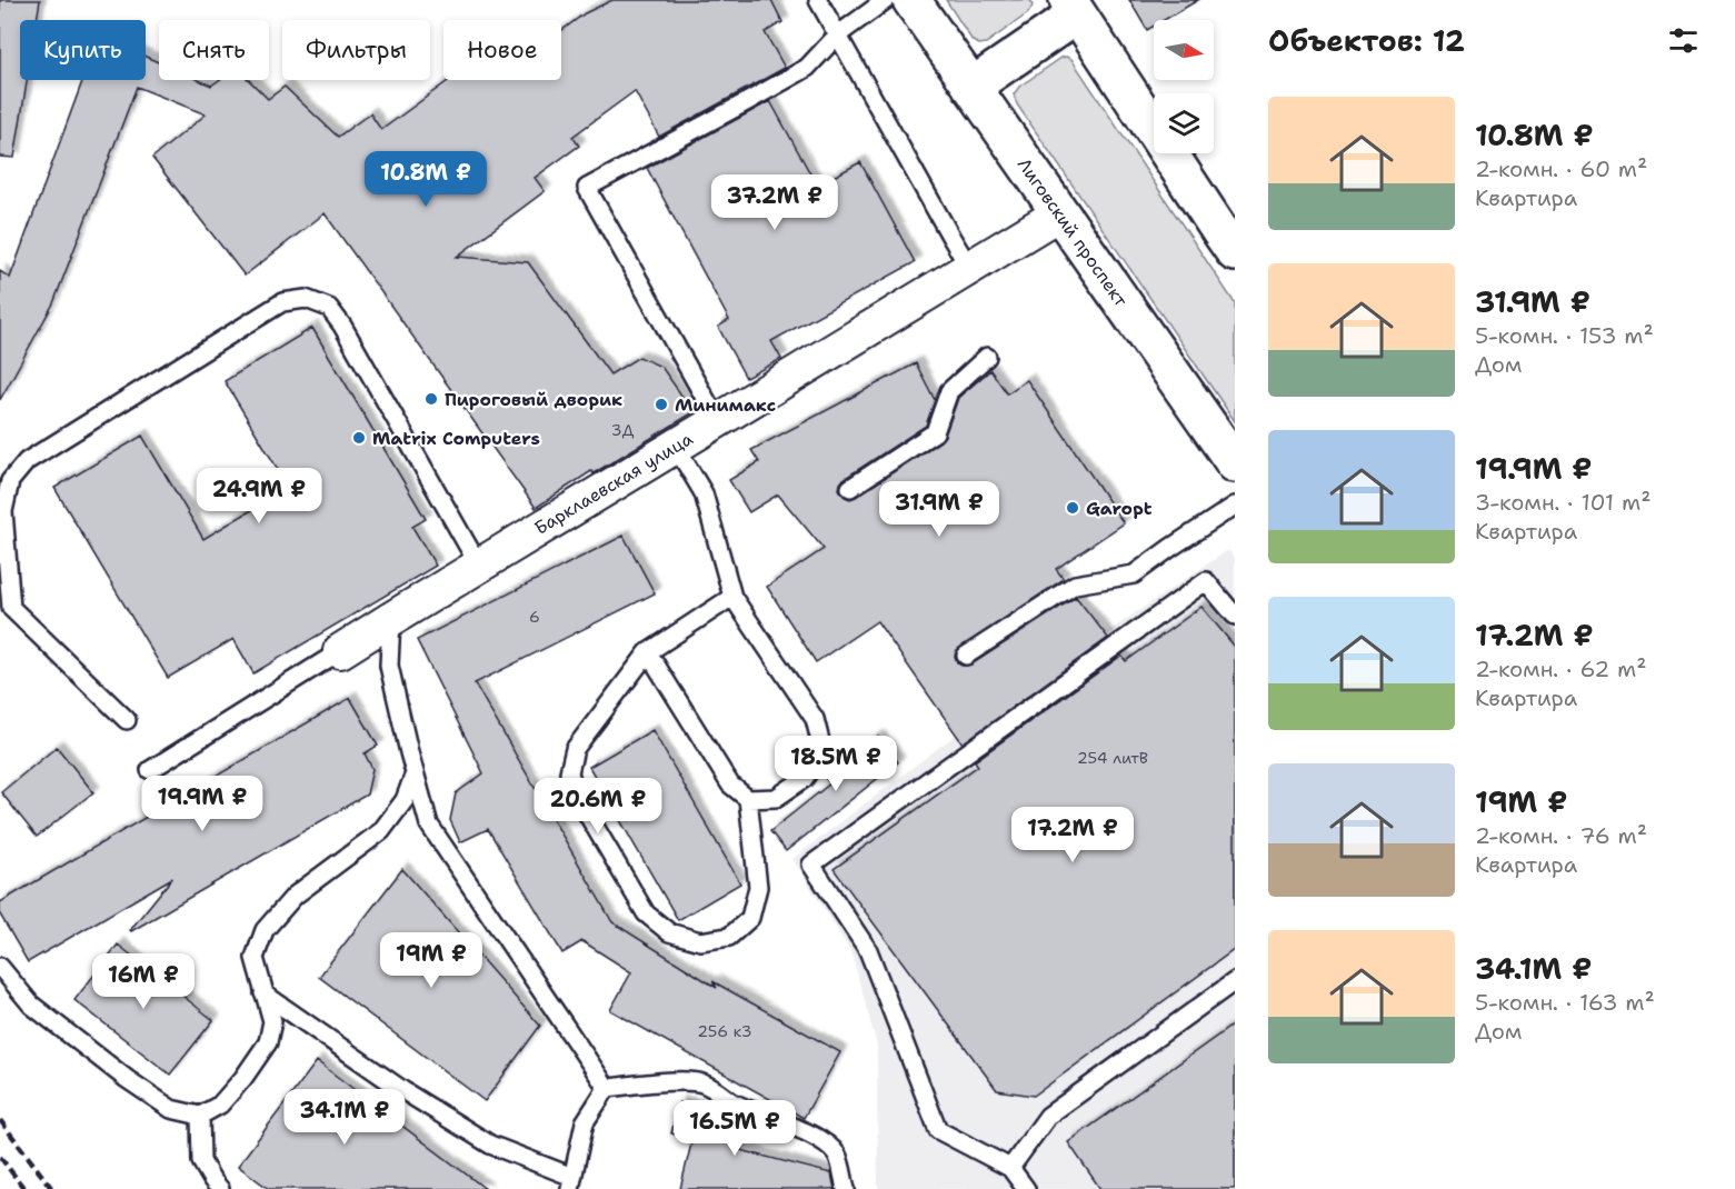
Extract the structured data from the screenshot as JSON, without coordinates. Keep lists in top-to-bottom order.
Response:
{
  "streets": {
    "main road": ["Лиговский проспект"],
    "street": ["Барклаевская улица"]
  },
  "crossings": [
    ["Лиговский проспект", "Барклаевская улица"]
  ],
  "places": [
    "Пироговый дворик",
    "Минимакс",
    "Matrix Computers",
    "Garopt"
  ],
  "house_numbers": [
    "3Д",
    "6",
    "254 литВ",
    "256 к3"
  ],
  "north": "right",
  "page": {
    "heading": "Объектов: 12",
    "chip": [
      "Купить",
      "Снять",
      "Фильтры",
      "Новое"
    ],
    "list": [
      {
        "name": "10.8M ₽",
        "note": "2-комн. · 60 m² · Квартира"
      },
      {
        "name": "31.9M ₽",
        "note": "5-комн. · 153 m² · Дом"
      },
      {
        "name": "19.9M ₽",
        "note": "3-комн. · 101 m² · Квартира"
      },
      {
        "name": "17.2M ₽",
        "note": "2-комн. · 62 m² · Квартира"
      },
      {
        "name": "19M ₽",
        "note": "2-комн. · 76 m² · Квартира"
      },
      {
        "name": "34.1M ₽",
        "note": "5-комн. · 163 m² · Дом"
      }
    ],
    "price": [
      "10.8M ₽",
      "37.2M ₽",
      "24.9M ₽",
      "31.9M ₽",
      "18.5M ₽",
      "19.9M ₽",
      "20.6M ₽",
      "17.2M ₽",
      "19M ₽",
      "16M ₽",
      "34.1M ₽",
      "16.5M ₽"
    ]
  }
}
